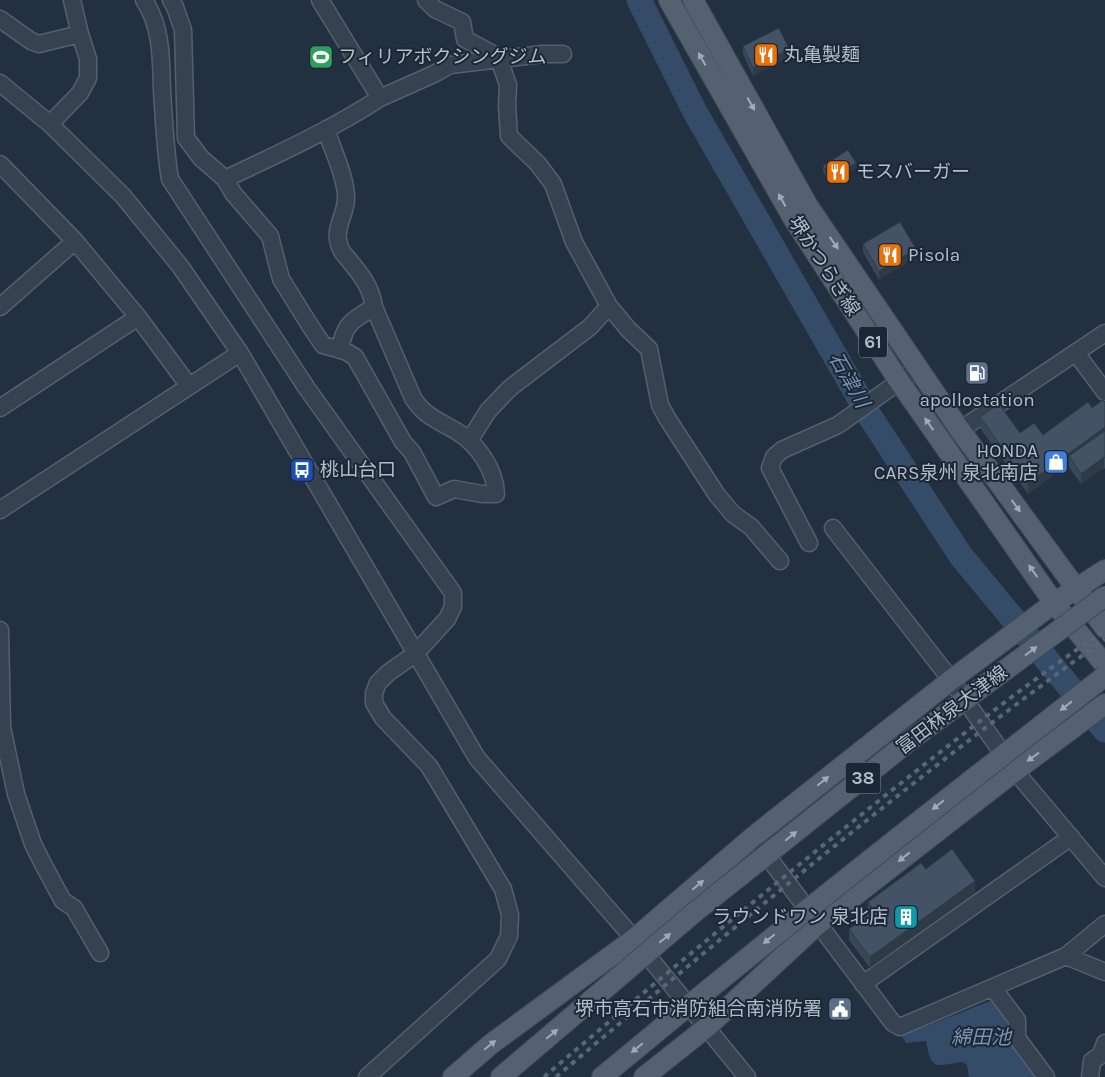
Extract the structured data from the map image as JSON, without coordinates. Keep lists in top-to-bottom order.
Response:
{
  "streets": {
    "main road": [
      "堺かつらぎ線",
      "61",
      "富田林泉大津線",
      "38"
    ]
  },
  "water": ["石津川", "綿田池"],
  "places": {
    "restaurant": ["丸亀製麺", "モスバーガー", "Pisola"],
    "sports": ["フィリアボクシングジム"],
    "fuel station": ["apollostation"],
    "shop": ["HONDA CARS泉州 泉北南店"],
    "bus stop": ["桃山台口"],
    "building": ["ラウンドワン 泉北店"],
    "public building": ["堺市高石市消防組合南消防署"]
  }
}
